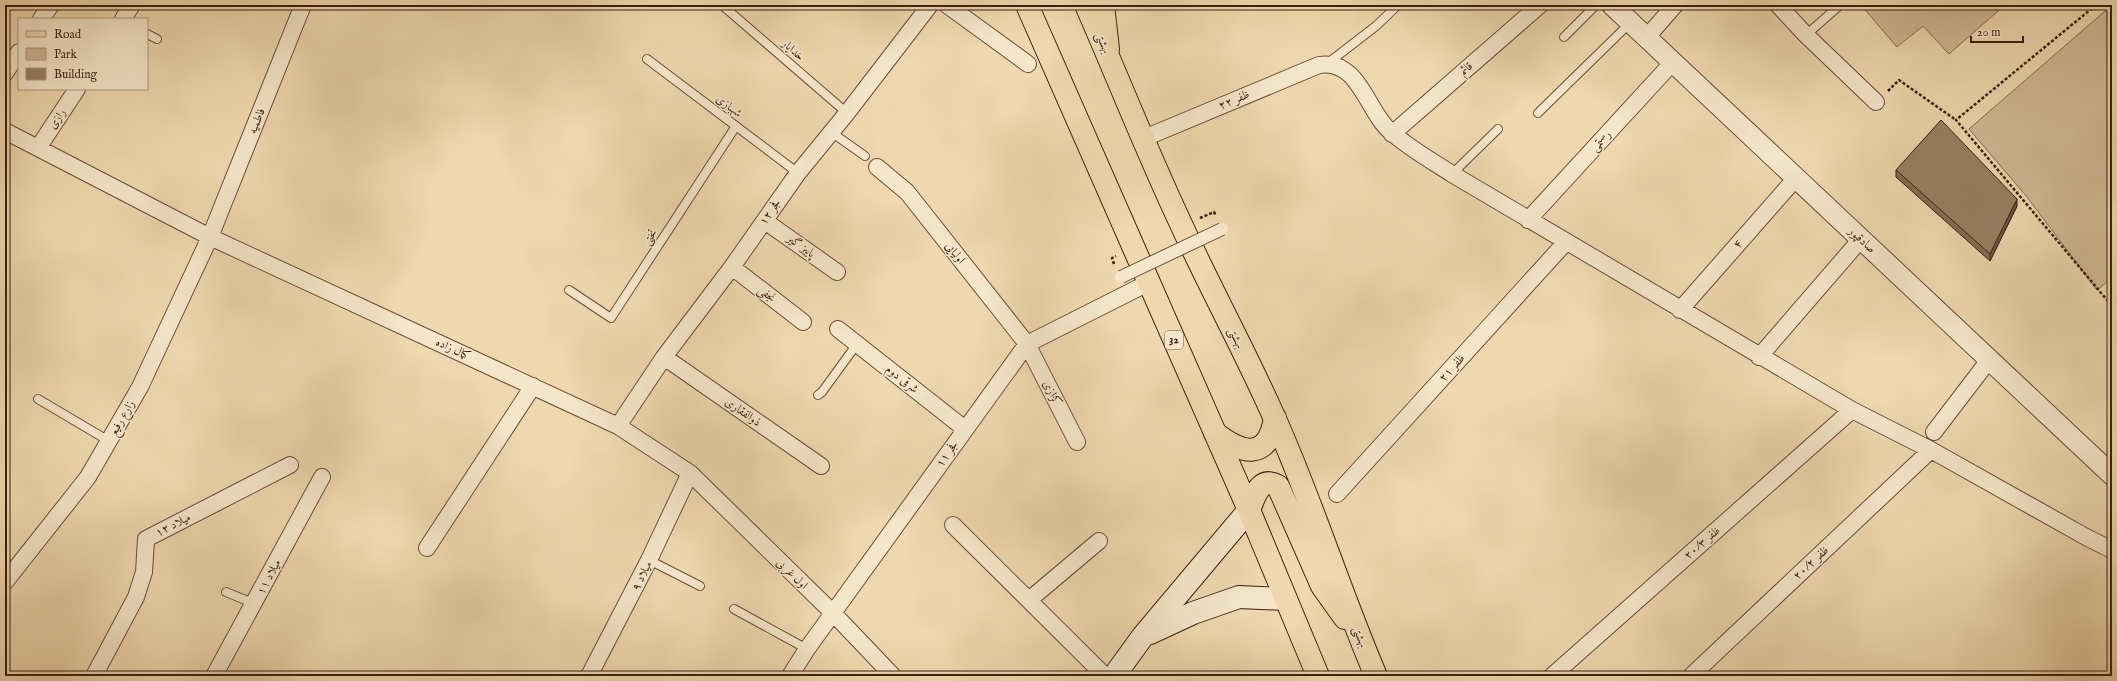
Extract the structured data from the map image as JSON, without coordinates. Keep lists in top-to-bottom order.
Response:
{
  "streets": {
    "main road": ["بهشتی", "32"],
    "street": [
      "قائم",
      "ظفر ۲۲",
      "رازی",
      "فاطمیه",
      "رستمی",
      "فجر ۱۲",
      "صادقپور",
      "۴",
      "پاییز گیر",
      "اولیایی",
      "نجفی",
      "کمال زاده",
      "ظفر ۲۱",
      "شرقی دوم",
      "کزازی",
      "ذوالفقاری",
      "زارع رفیع",
      "فجر ۱۱",
      "میلاد ۱۲",
      "ظفر ۲۰/۳",
      "ظفر ۲۰/۲",
      "اول غربی",
      "میلاد ۹",
      "میلاد ۱۱"
    ],
    "lane": ["خدایار", "شهبازی", "تختی"]
  },
  "crossings": [
    ["بهشتی", "ظفر ۲۲"],
    ["خدایار", "فجر ۱۲"],
    ["شهبازی", "فجر ۱۲"],
    ["شهبازی", "تختی"],
    ["رازی", "کمال زاده"],
    ["فاطمیه", "کمال زاده"],
    ["فاطمیه", "زارع رفیع"],
    ["رستمی", "صادقپور"],
    ["فجر ۱۲", "پاییز گیر"],
    ["فجر ۱۲", "نجفی"],
    ["فجر ۱۲", "کمال زاده"],
    ["فجر ۱۲", "ذوالفقاری"],
    ["صادقپور", "۴"],
    ["اولیایی", "کزازی"],
    ["اولیایی", "فجر ۱۱"],
    ["32", "فجر ۱۱"],
    ["کمال زاده", "زارع رفیع"],
    ["کمال زاده", "اول غربی"],
    ["کمال زاده", "میلاد ۹"],
    ["شرقی دوم", "فجر ۱۱"],
    ["کزازی", "فجر ۱۱"],
    ["فجر ۱۱", "اول غربی"],
    ["اول غربی", "میلاد ۹"]
  ],
  "legend": ["Road", "Park", "Building"],
  "scale_bar": "20 m"
}
